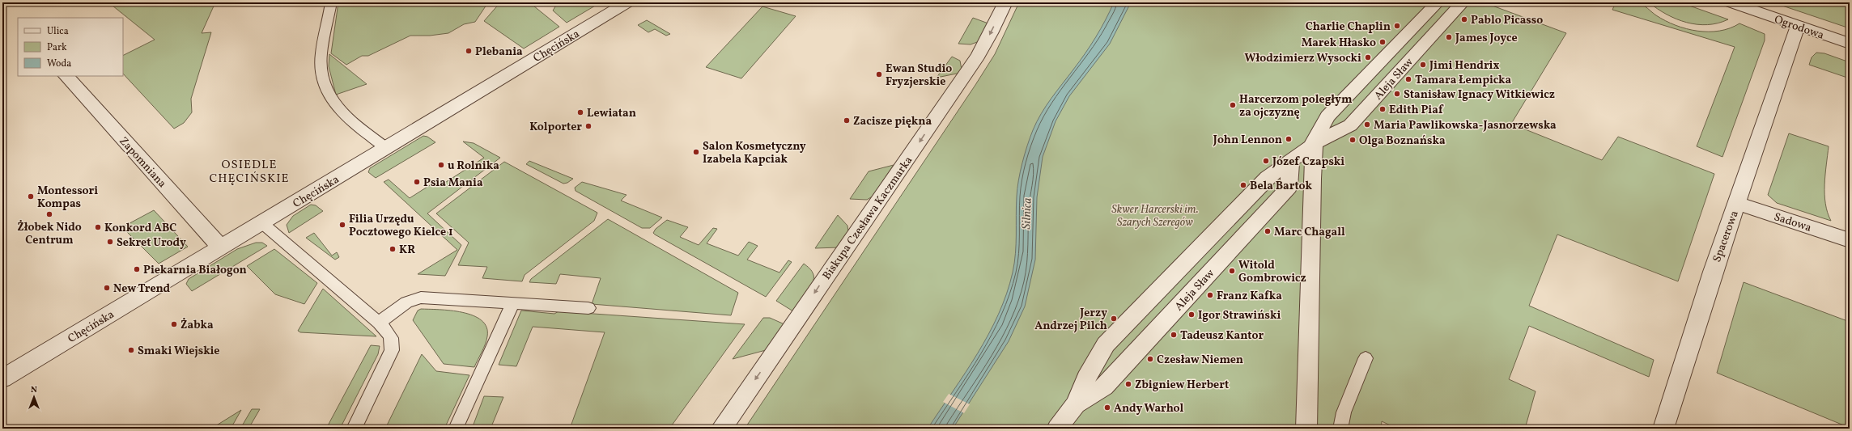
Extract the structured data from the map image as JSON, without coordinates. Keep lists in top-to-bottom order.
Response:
{
  "streets": {
    "street": [
      "Ogrodowa",
      "Chęcińska",
      "Aleja Sław",
      "Zapomniana",
      "Biskupa Czesława Kaczmarka",
      "Sadowa",
      "Spacerowa"
    ]
  },
  "crossings": [
    ["Ogrodowa", "Spacerowa"],
    ["Chęcińska", "Zapomniana"],
    ["Sadowa", "Spacerowa"]
  ],
  "one_way": ["Biskupa Czesława Kaczmarka"],
  "districts": ["OSIEDLE CHĘCIŃSKIE"],
  "water": ["Silnica"],
  "parks": ["Skwer Harcerski im. Szarych Szeregów"],
  "places": [
    "Pablo Picasso",
    "Charlie Chaplin",
    "James Joyce",
    "Marek Hłasko",
    "Plebania",
    "Włodzimierz Wysocki",
    "Jimi Hendrix",
    "Ewan Studio Fryzjerskie",
    "Tamara Łempicka",
    "Stanisław Ignacy Witkiewicz",
    "Harcerzom poległym za ojczyznę",
    "Edith Piaf",
    "Lewiatan",
    "Zacisze piękna",
    "Maria Pawlikowska-Jasnorzewska",
    "Kolporter",
    "John Lennon",
    "Olga Boznańska",
    "Salon Kosmetyczny Izabela Kapciak",
    "Józef Czapski",
    "u Rolnika",
    "Psia Mania",
    "Bela Bartok",
    "Montessori Kompas",
    "Żłobek Nido Centrum",
    "Filia Urzędu Pocztowego Kielce 1",
    "Konkord ABC",
    "Marc Chagall",
    "Sekret Urody",
    "KR",
    "Piekarnia Białogon",
    "Witold Gombrowicz",
    "New Trend",
    "Franz Kafka",
    "Igor Strawiński",
    "Jerzy Andrzej Pilch",
    "Żabka",
    "Tadeusz Kantor",
    "Smaki Wiejskie",
    "Czesław Niemen",
    "Zbigniew Herbert",
    "Andy Warhol"
  ],
  "legend": ["Ulica", "Park", "Woda"],
  "north": "top"
}
